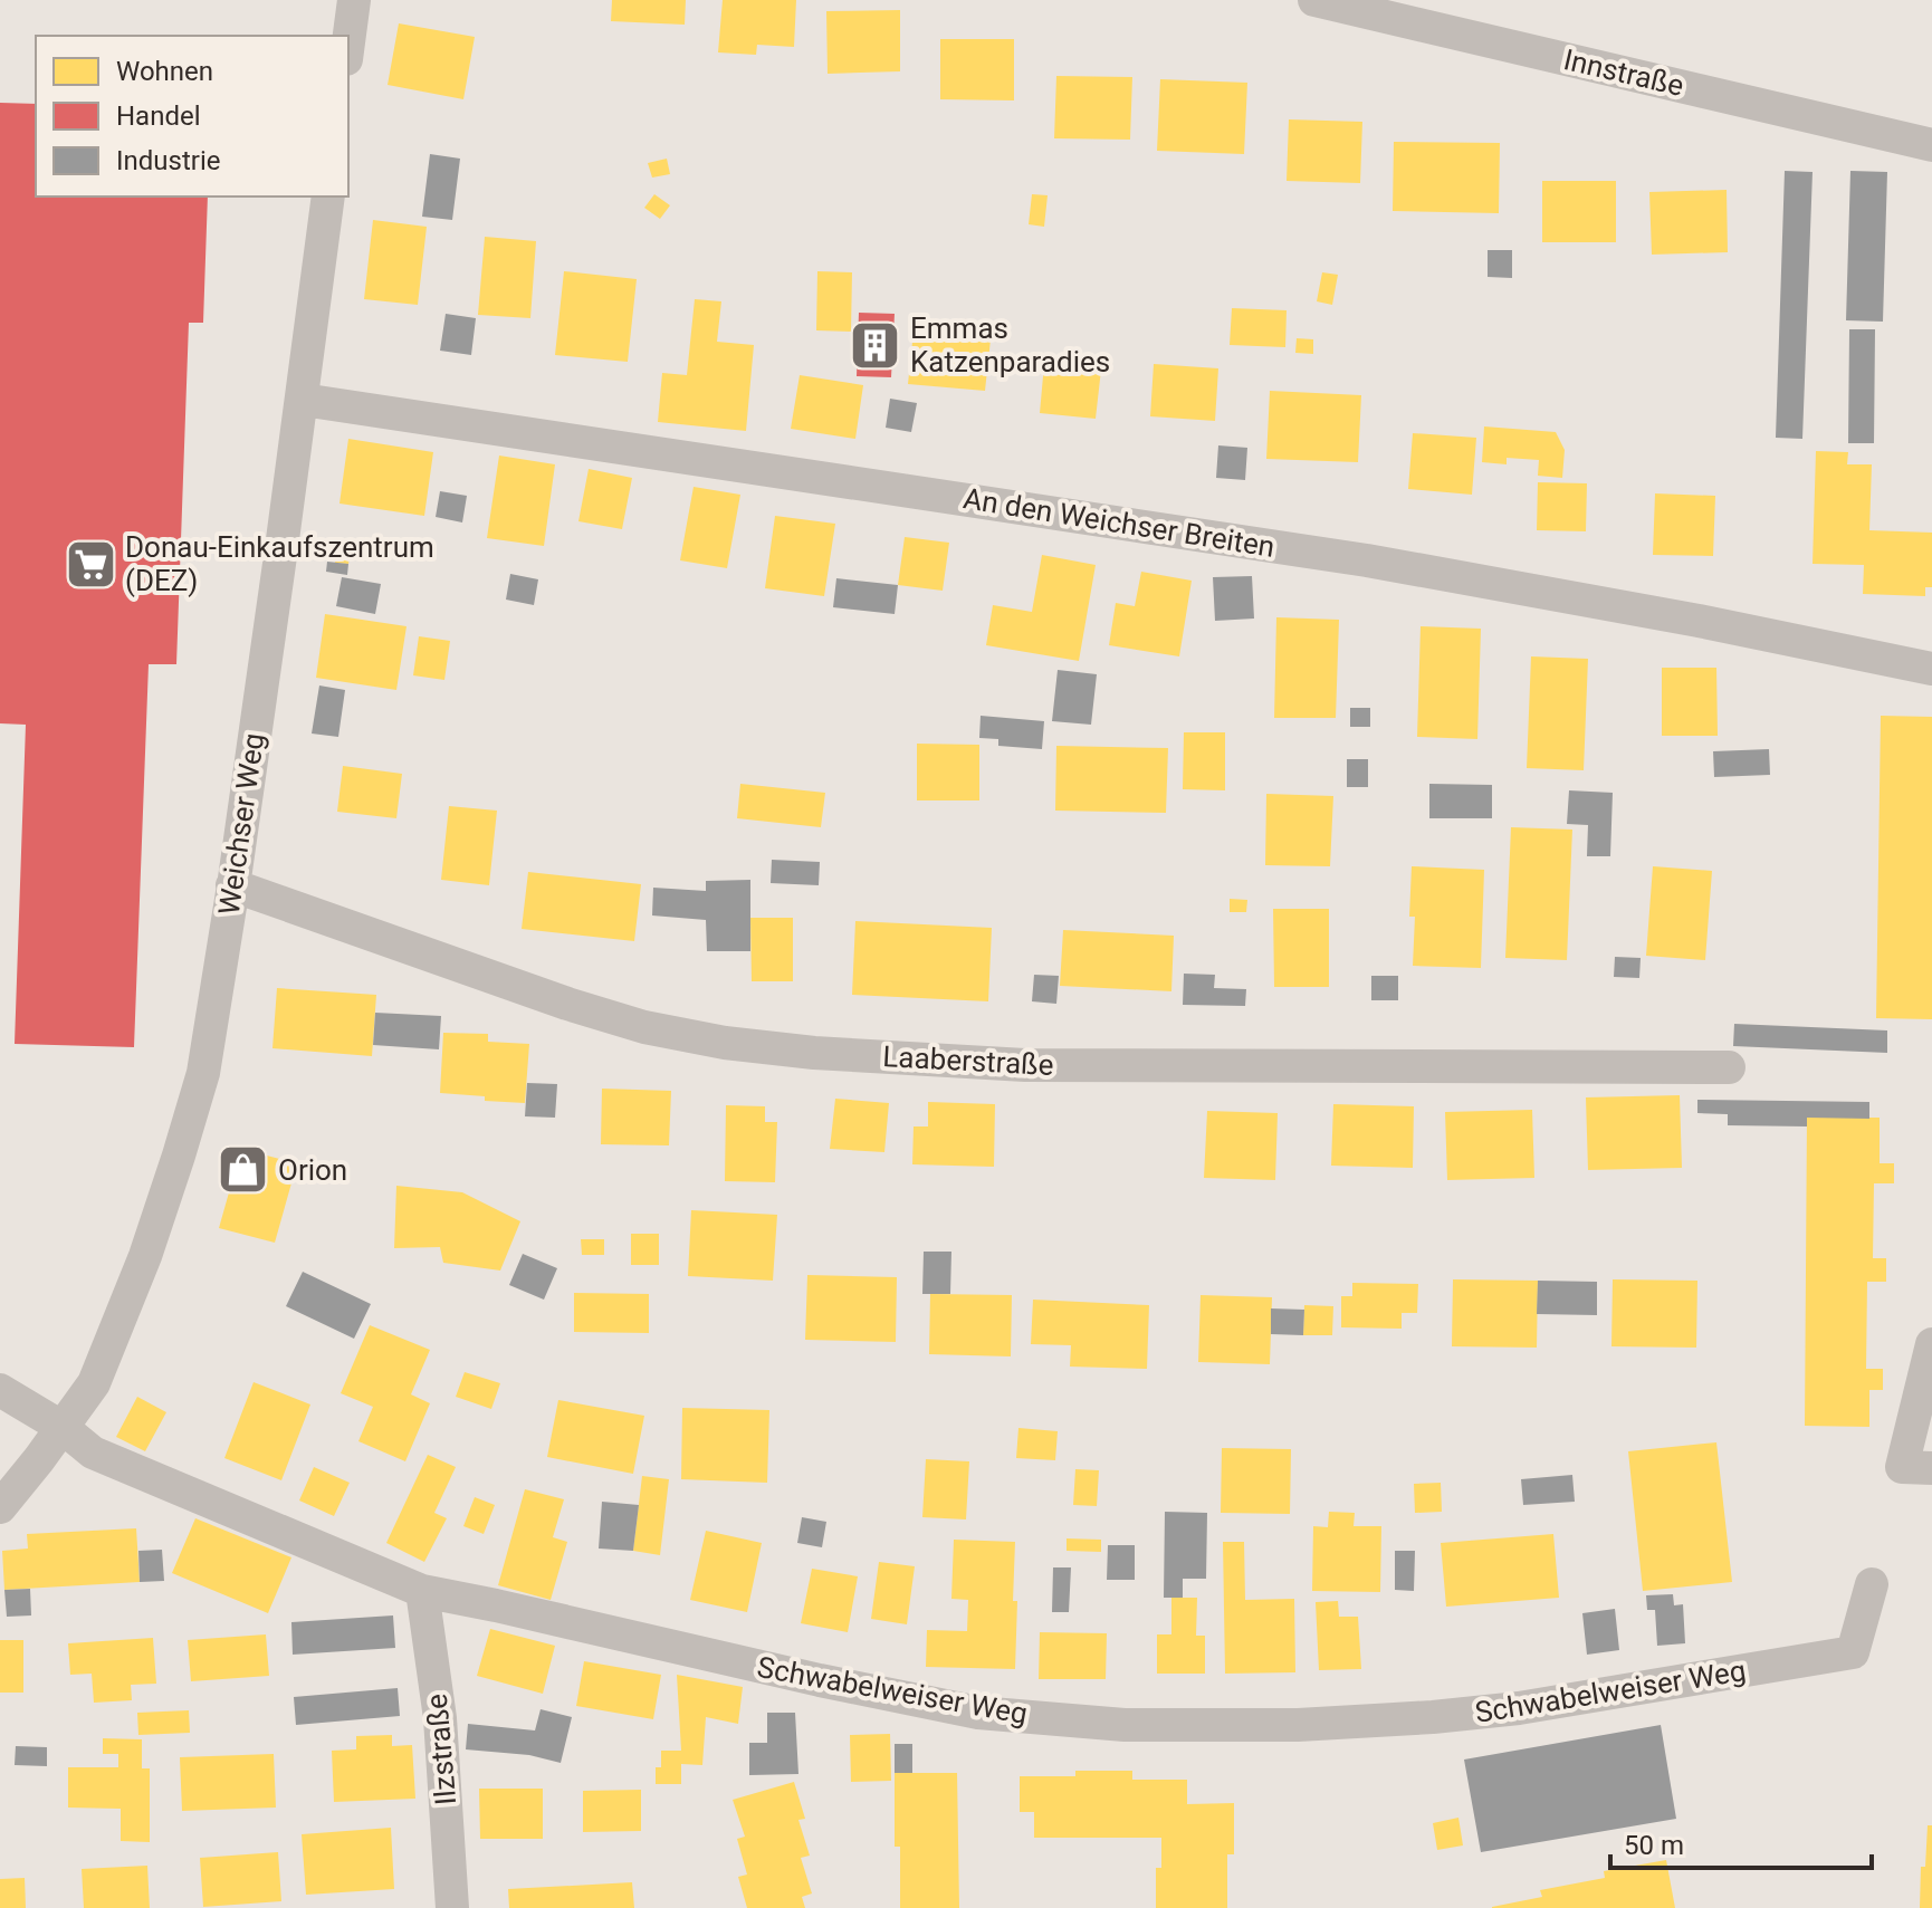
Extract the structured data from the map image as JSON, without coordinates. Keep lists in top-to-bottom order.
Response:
{
  "streets": {
    "street": [
      "Innstraße",
      "An den Weichser Breiten",
      "Weichser Weg",
      "Laaberstraße",
      "Schwabelweiser Weg",
      "Ilzstraße"
    ]
  },
  "crossings": [
    ["An den Weichser Breiten", "Weichser Weg"],
    ["Weichser Weg", "Laaberstraße"],
    ["Weichser Weg", "Schwabelweiser Weg"],
    ["Schwabelweiser Weg", "Ilzstraße"]
  ],
  "places": {
    "building": ["Emmas Katzenparadies"],
    "supermarket": ["Donau-Einkaufszentrum (DEZ)"],
    "shop": ["Orion"]
  },
  "legend": ["Wohnen", "Handel", "Industrie"],
  "scale_bar": "50 m"
}
